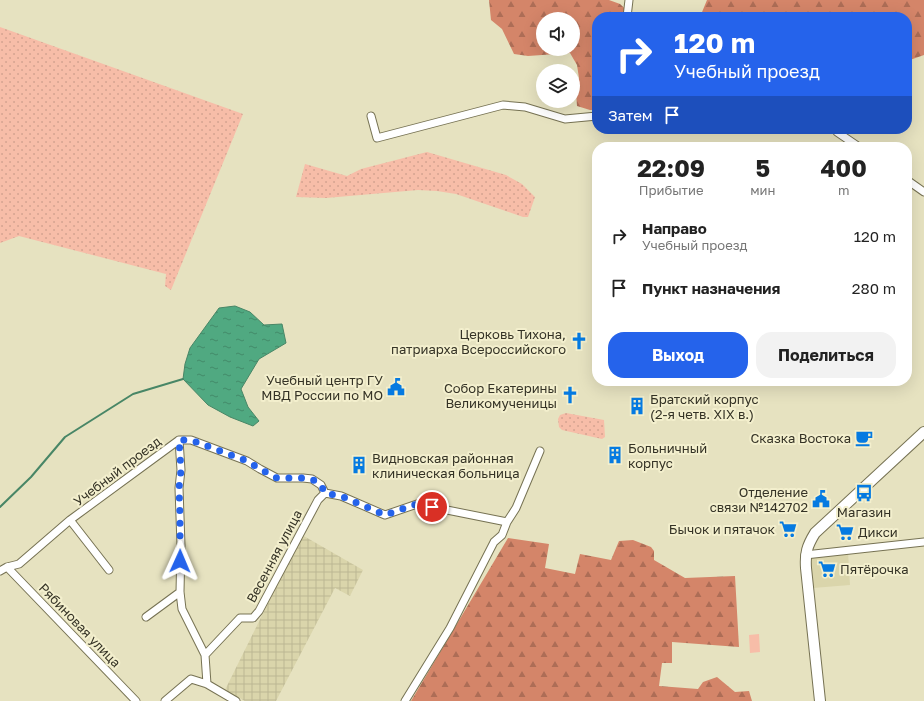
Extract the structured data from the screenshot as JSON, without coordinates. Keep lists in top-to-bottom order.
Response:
{
  "streets": {
    "street": ["Учебный проезд", "Весенняя улица", "Рябиновая улица"]
  },
  "crossings": [
    ["Учебный проезд", "Весенняя улица"],
    ["Учебный проезд", "Рябиновая улица"]
  ],
  "places": {
    "church": ["Церковь Тихона, патриарха Всероссийского", "Собор Екатерины Великомученицы"],
    "public building": ["Учебный центр ГУ МВД России по МО", "Отделение связи №142702"],
    "building": ["Братский корпус (2-я четв. XIX в.)", "Больничный корпус", "Видновская районная клиническая больница"],
    "cafe": ["Сказка Востока"],
    "bus stop": ["Магазин"],
    "supermarket": ["Бычок и пятачок", "Дикси", "Пятёрочка"]
  },
  "page": {
    "turn": ["120 m", "Учебный проезд"],
    "then": "Затем",
    "eta": [
      "22:09",
      "Прибытие",
      "5",
      "мин",
      "400",
      "m"
    ],
    "list": [
      {
        "name": "Направо",
        "note": "Учебный проезд",
        "value": "120 m"
      },
      {
        "name": "Пункт назначения",
        "value": "280 m"
      }
    ],
    "buttons": ["Выход", "Поделиться"]
  }
}
